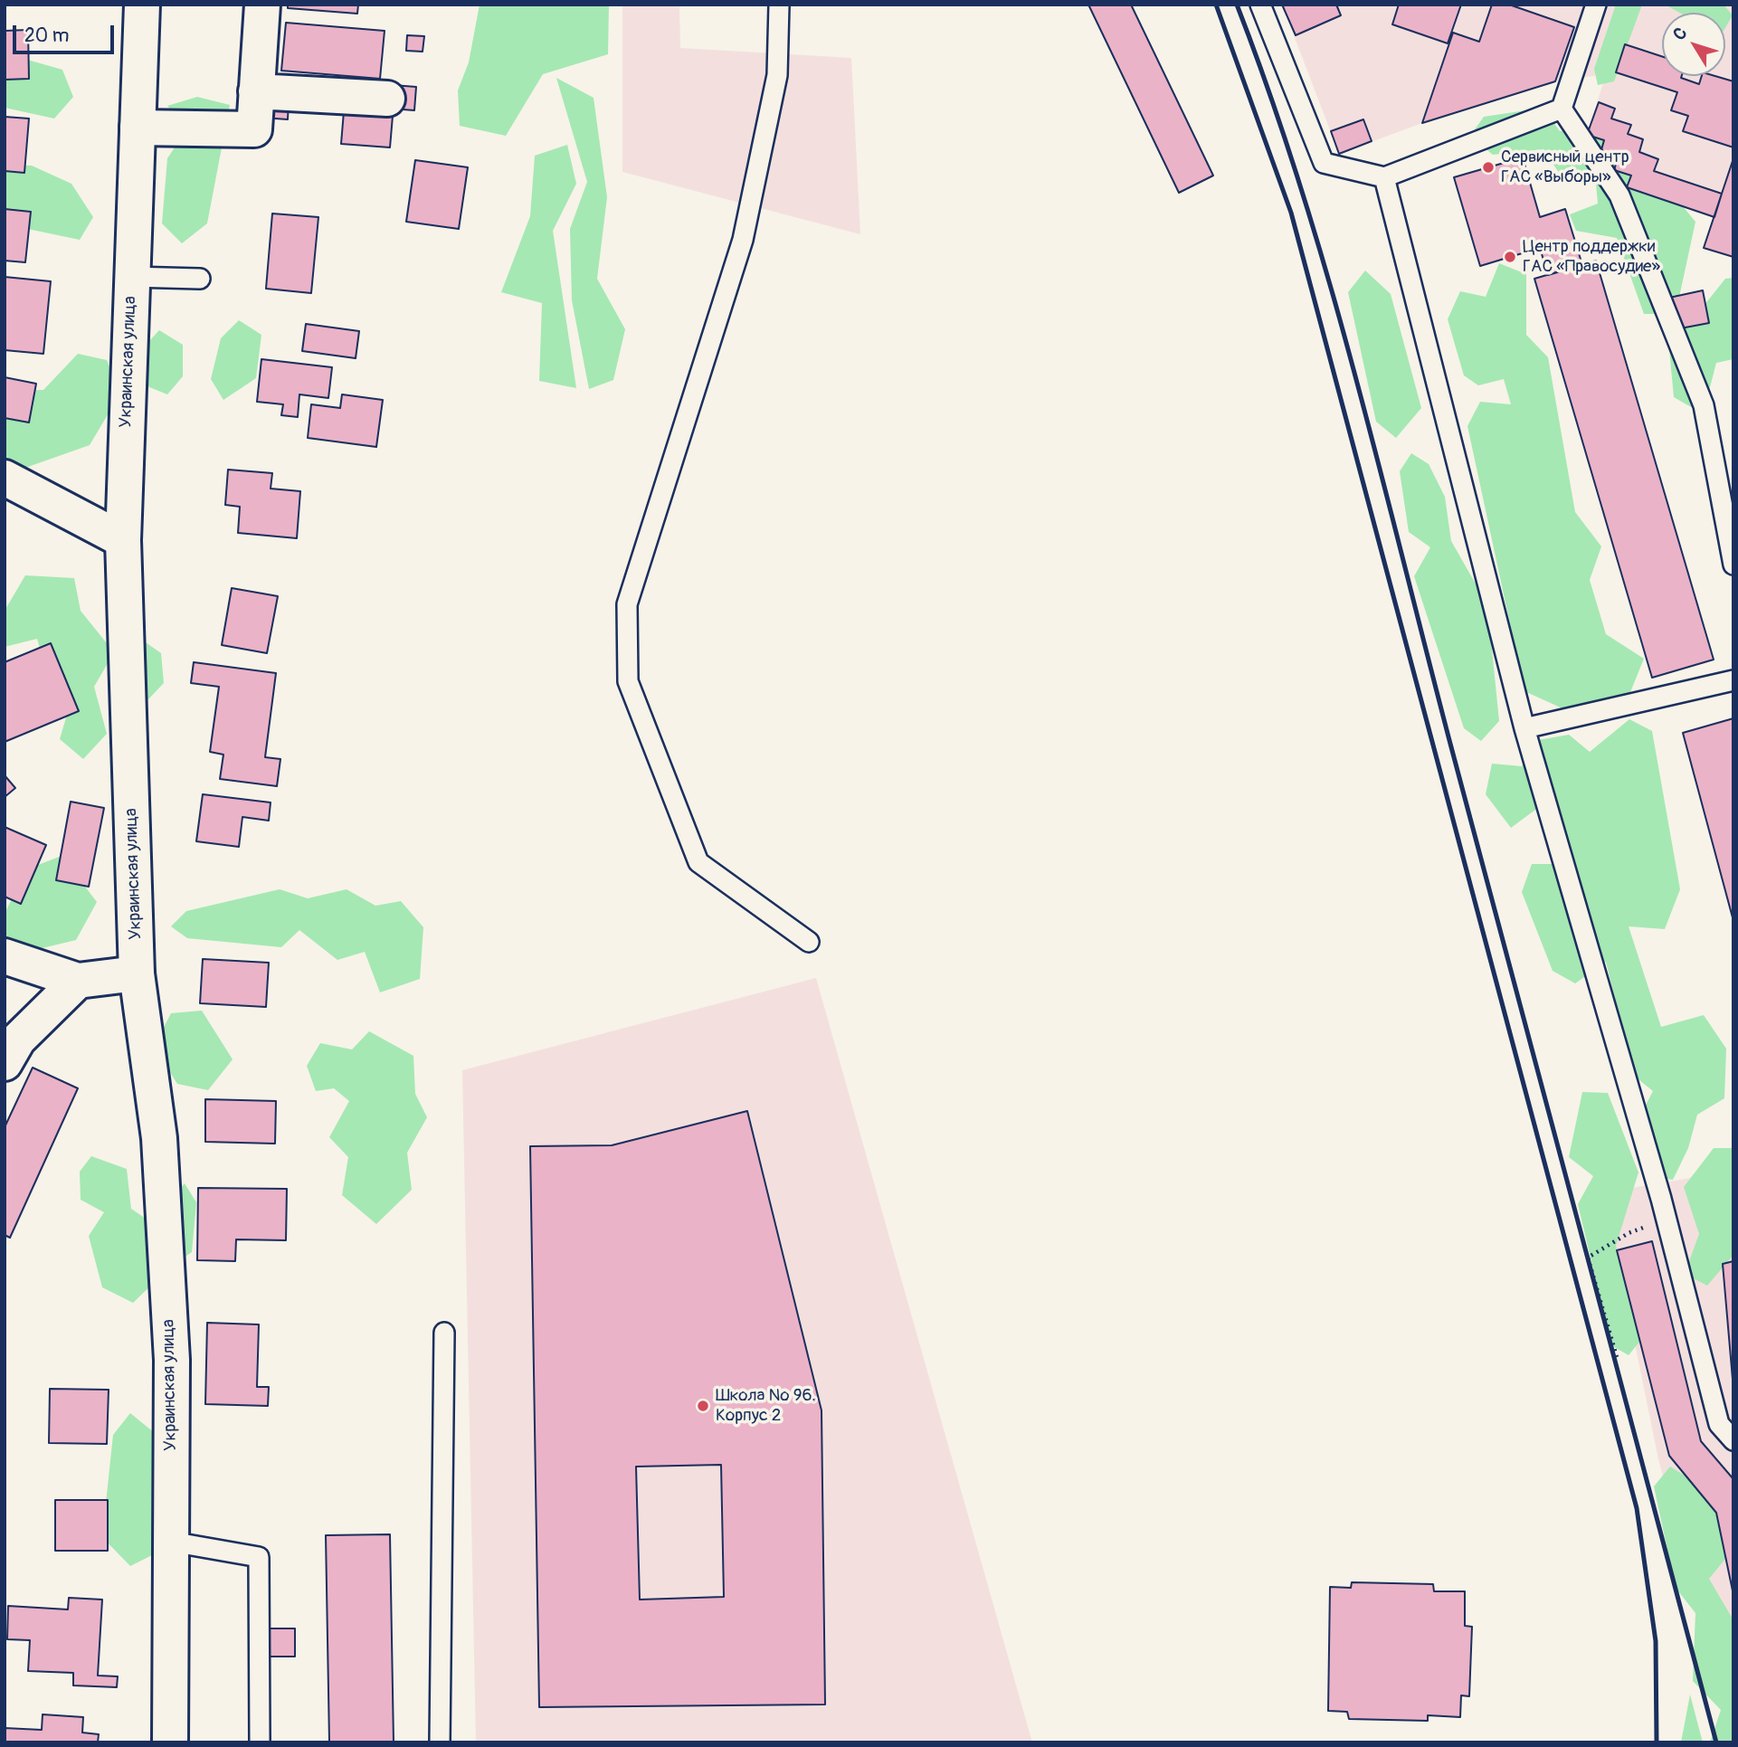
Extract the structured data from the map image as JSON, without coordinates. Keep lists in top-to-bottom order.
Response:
{
  "streets": {
    "street": ["Украинская улица"]
  },
  "places": ["Сервисный центр ГАС «Выборы»", "Центр поддержки ГАС «Правосудие»", "Школа № 96. Корпус 2"],
  "scale_bar": "20 m",
  "north": "top left"
}
